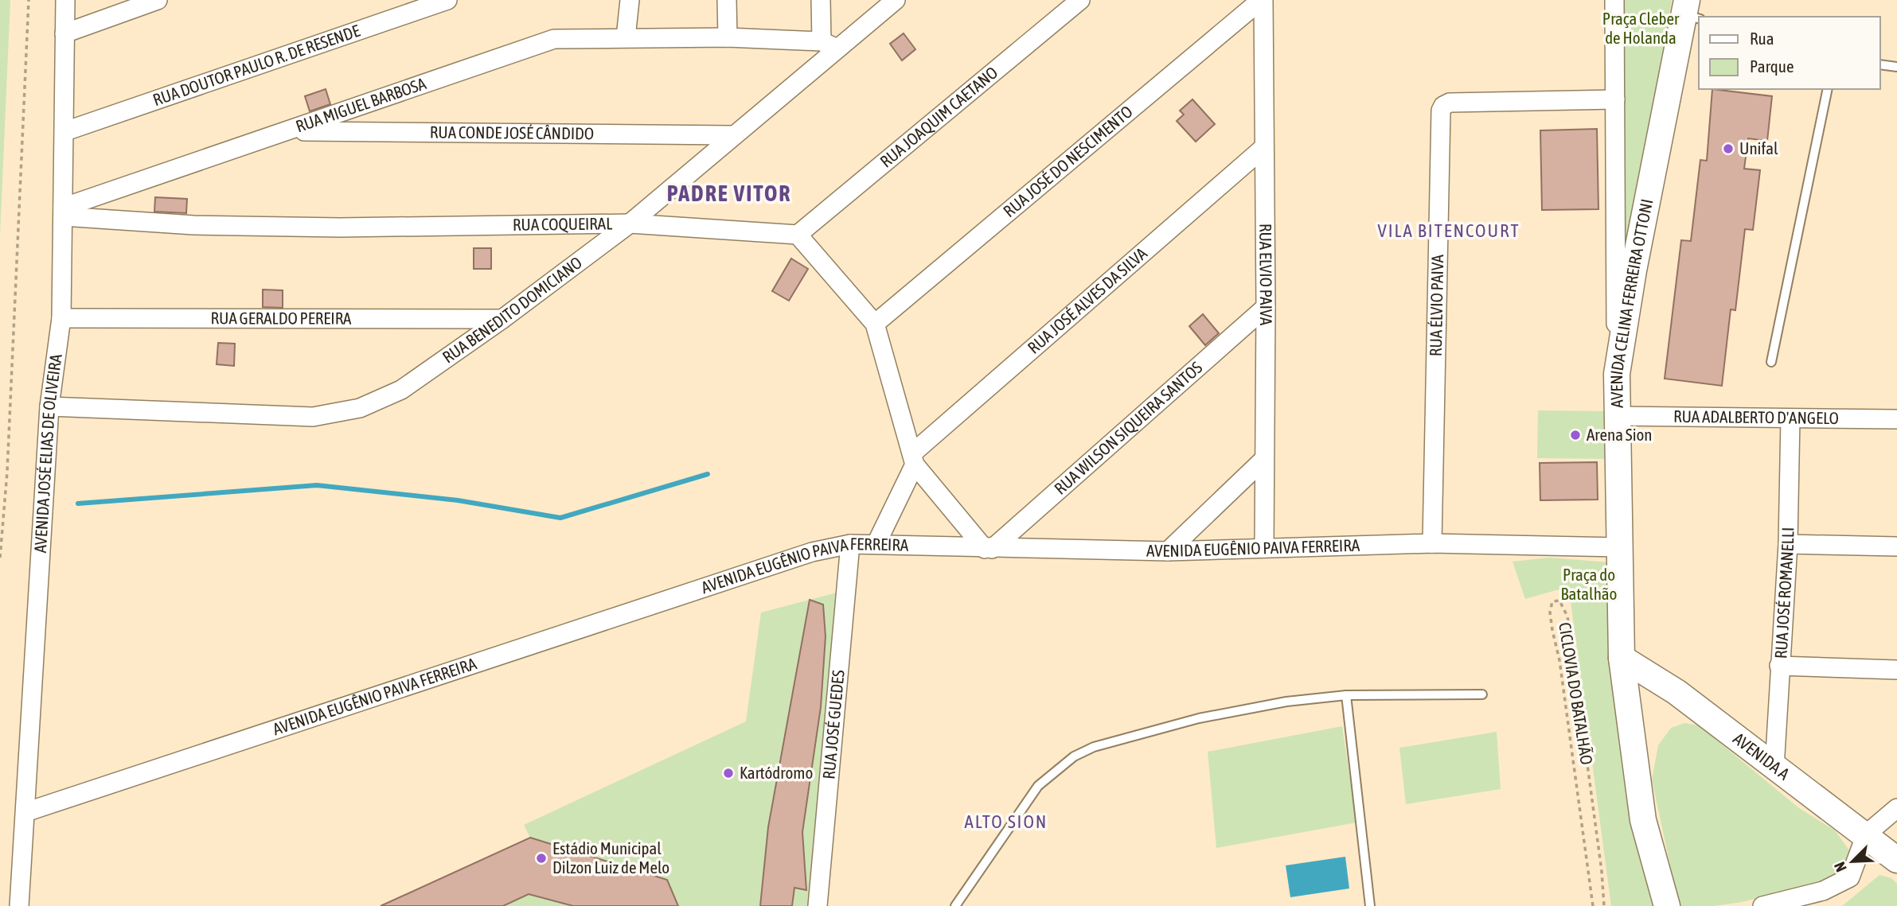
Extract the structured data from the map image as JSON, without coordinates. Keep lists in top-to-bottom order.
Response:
{
  "streets": {
    "street": [
      "RUA DOUTOR PAULO R. DE RESENDE",
      "RUA MIGUEL BARBOSA",
      "RUA JOAQUIM CAETANO",
      "RUA CONDE JOSÉ CÂNDIDO",
      "RUA JOSÉ DO NESCIMENTO",
      "RUA COQUEIRAL",
      "RUA ELVIO PAIVA",
      "RUA JOSÉ ALVES DA SILVA",
      "AVENIDA CELINA FERREIRA OTTONI",
      "RUA ÉLVIO PAIVA",
      "RUA BENEDITO DOMICIANO",
      "RUA GERALDO PEREIRA",
      "RUA ADALBERTO D'ANGELO",
      "RUA WILSON SIQUEIRA SANTOS",
      "AVENIDA JOSÉ ELIAS DE OLIVEIRA",
      "AVENIDA EUGÊNIO PAIVA FERREIRA",
      "RUA JOSÉ ROMANELLI",
      "RUA JOSÉ GUEDES",
      "AVENIDA A"
    ],
    "path": ["CICLOVIA DO BATALHÃO"]
  },
  "crossings": [
    ["RUA DOUTOR PAULO R. DE RESENDE", "AVENIDA JOSÉ ELIAS DE OLIVEIRA"],
    ["RUA MIGUEL BARBOSA", "RUA CONDE JOSÉ CÂNDIDO"],
    ["RUA MIGUEL BARBOSA", "RUA COQUEIRAL"],
    ["RUA MIGUEL BARBOSA", "RUA BENEDITO DOMICIANO"],
    ["RUA MIGUEL BARBOSA", "AVENIDA JOSÉ ELIAS DE OLIVEIRA"],
    ["RUA JOAQUIM CAETANO", "RUA COQUEIRAL"],
    ["RUA CONDE JOSÉ CÂNDIDO", "RUA BENEDITO DOMICIANO"],
    ["RUA JOSÉ DO NESCIMENTO", "RUA ELVIO PAIVA"],
    ["RUA COQUEIRAL", "RUA BENEDITO DOMICIANO"],
    ["RUA COQUEIRAL", "AVENIDA JOSÉ ELIAS DE OLIVEIRA"],
    ["RUA ELVIO PAIVA", "RUA JOSÉ ALVES DA SILVA"],
    ["RUA ELVIO PAIVA", "RUA WILSON SIQUEIRA SANTOS"],
    ["RUA ELVIO PAIVA", "AVENIDA EUGÊNIO PAIVA FERREIRA"],
    ["AVENIDA CELINA FERREIRA OTTONI", "RUA ADALBERTO D'ANGELO"],
    ["AVENIDA CELINA FERREIRA OTTONI", "AVENIDA EUGÊNIO PAIVA FERREIRA"],
    ["AVENIDA CELINA FERREIRA OTTONI", "AVENIDA A"],
    ["RUA ÉLVIO PAIVA", "AVENIDA EUGÊNIO PAIVA FERREIRA"],
    ["RUA BENEDITO DOMICIANO", "RUA GERALDO PEREIRA"],
    ["RUA BENEDITO DOMICIANO", "AVENIDA JOSÉ ELIAS DE OLIVEIRA"],
    ["RUA GERALDO PEREIRA", "AVENIDA JOSÉ ELIAS DE OLIVEIRA"],
    ["RUA ADALBERTO D'ANGELO", "RUA JOSÉ ROMANELLI"],
    ["RUA WILSON SIQUEIRA SANTOS", "AVENIDA EUGÊNIO PAIVA FERREIRA"],
    ["AVENIDA JOSÉ ELIAS DE OLIVEIRA", "AVENIDA EUGÊNIO PAIVA FERREIRA"],
    ["AVENIDA EUGÊNIO PAIVA FERREIRA", "RUA JOSÉ GUEDES"],
    ["RUA JOSÉ ROMANELLI", "AVENIDA A"]
  ],
  "districts": ["PADRE VITOR", "VILA BITENCOURT", "ALTO SION"],
  "parks": ["Praça Cleber de Holanda", "Praça do Batalhão"],
  "places": [
    "Unifal",
    "Arena Sion",
    "Kartódromo",
    "Estádio Municipal Dilzon Luiz de Melo"
  ],
  "legend": ["Rua", "Parque"],
  "north": "bottom left"
}
